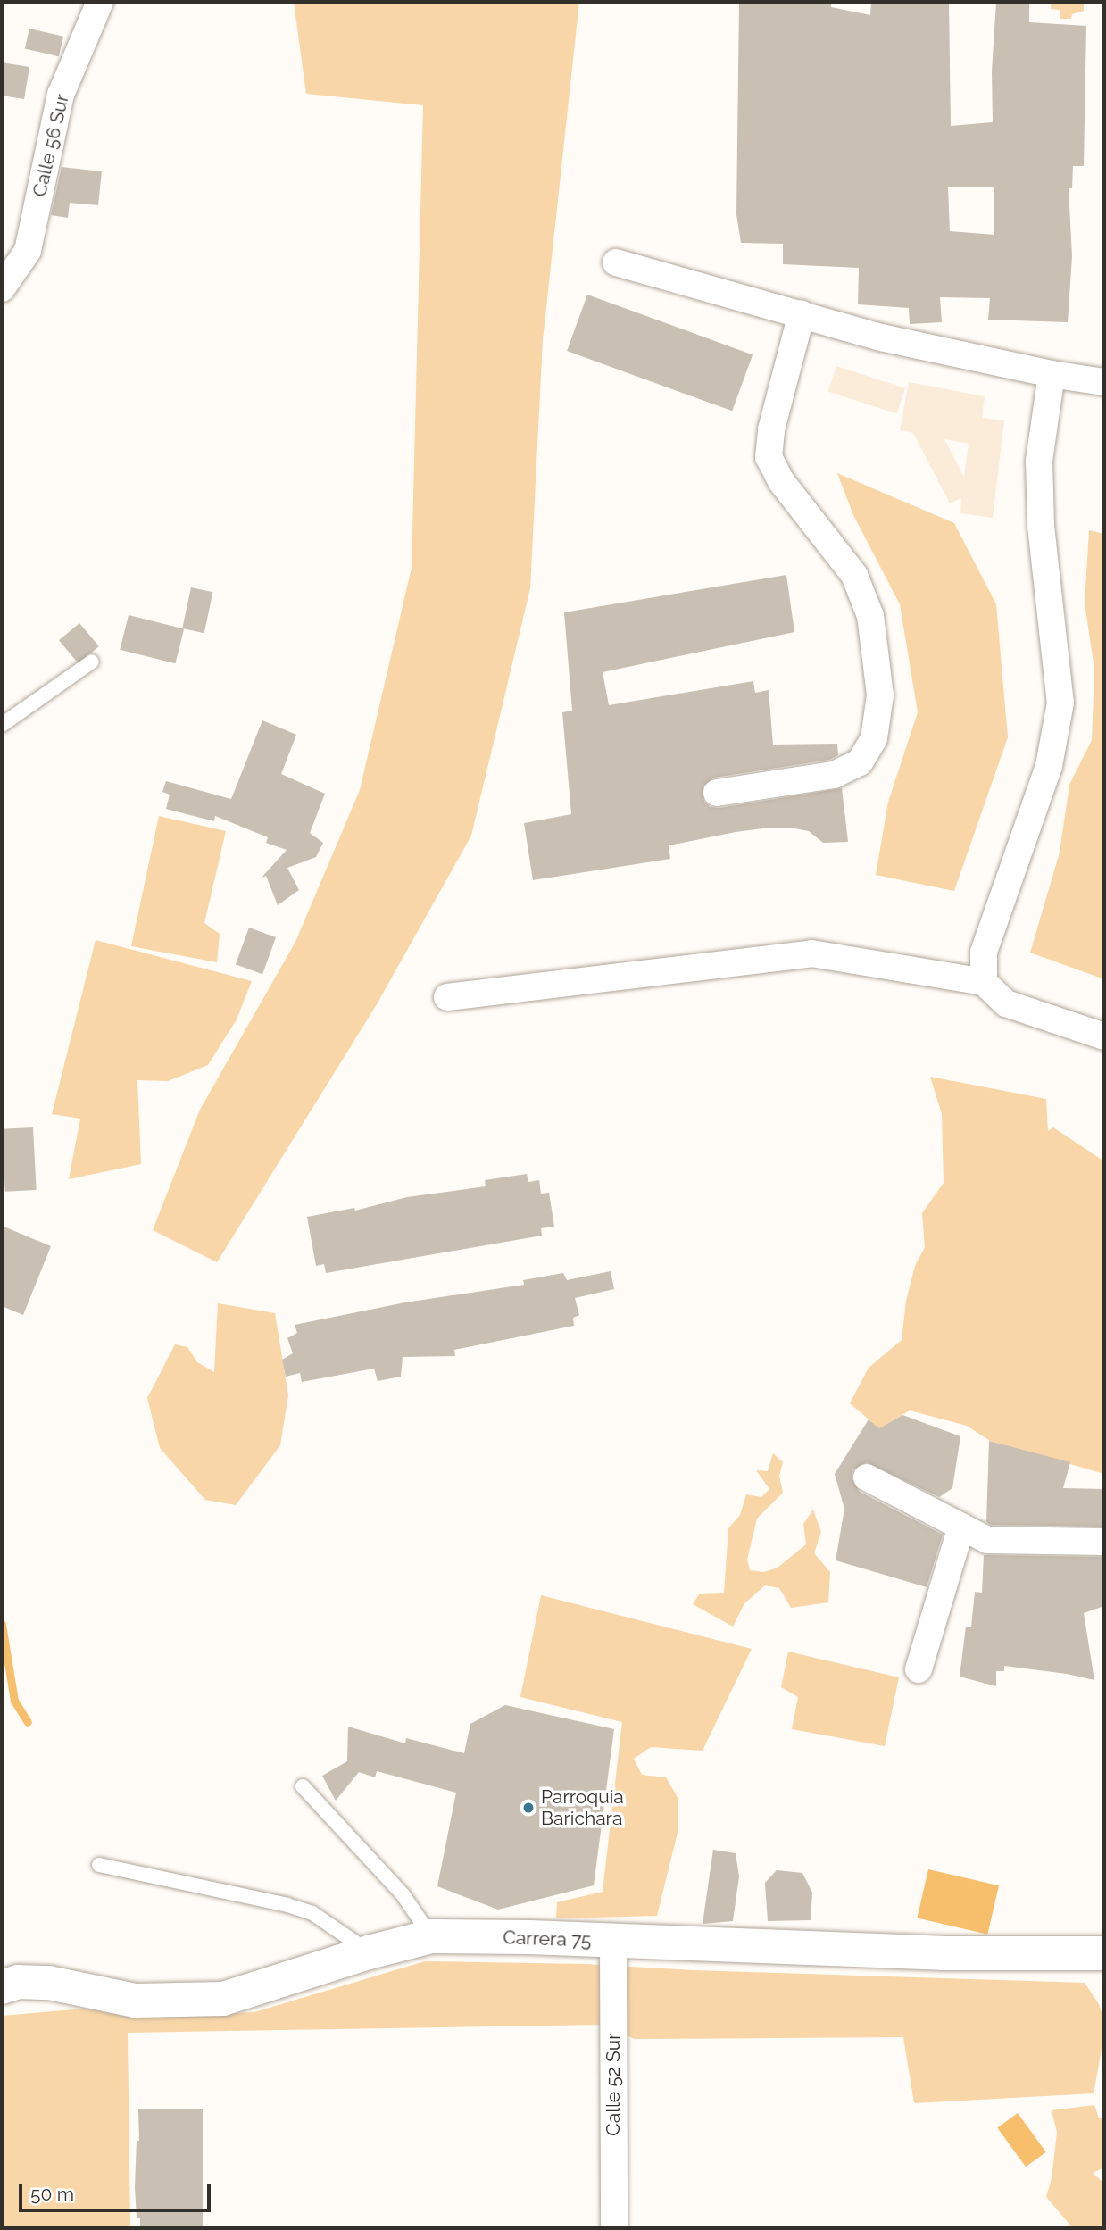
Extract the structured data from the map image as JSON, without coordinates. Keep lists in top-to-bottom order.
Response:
{
  "streets": {
    "street": ["Calle 56 Sur", "Carrera 75", "Calle 52 Sur"]
  },
  "crossings": [
    ["Carrera 75", "Calle 52 Sur"]
  ],
  "places": ["Parroquia Barichara"],
  "scale_bar": "50 m"
}
